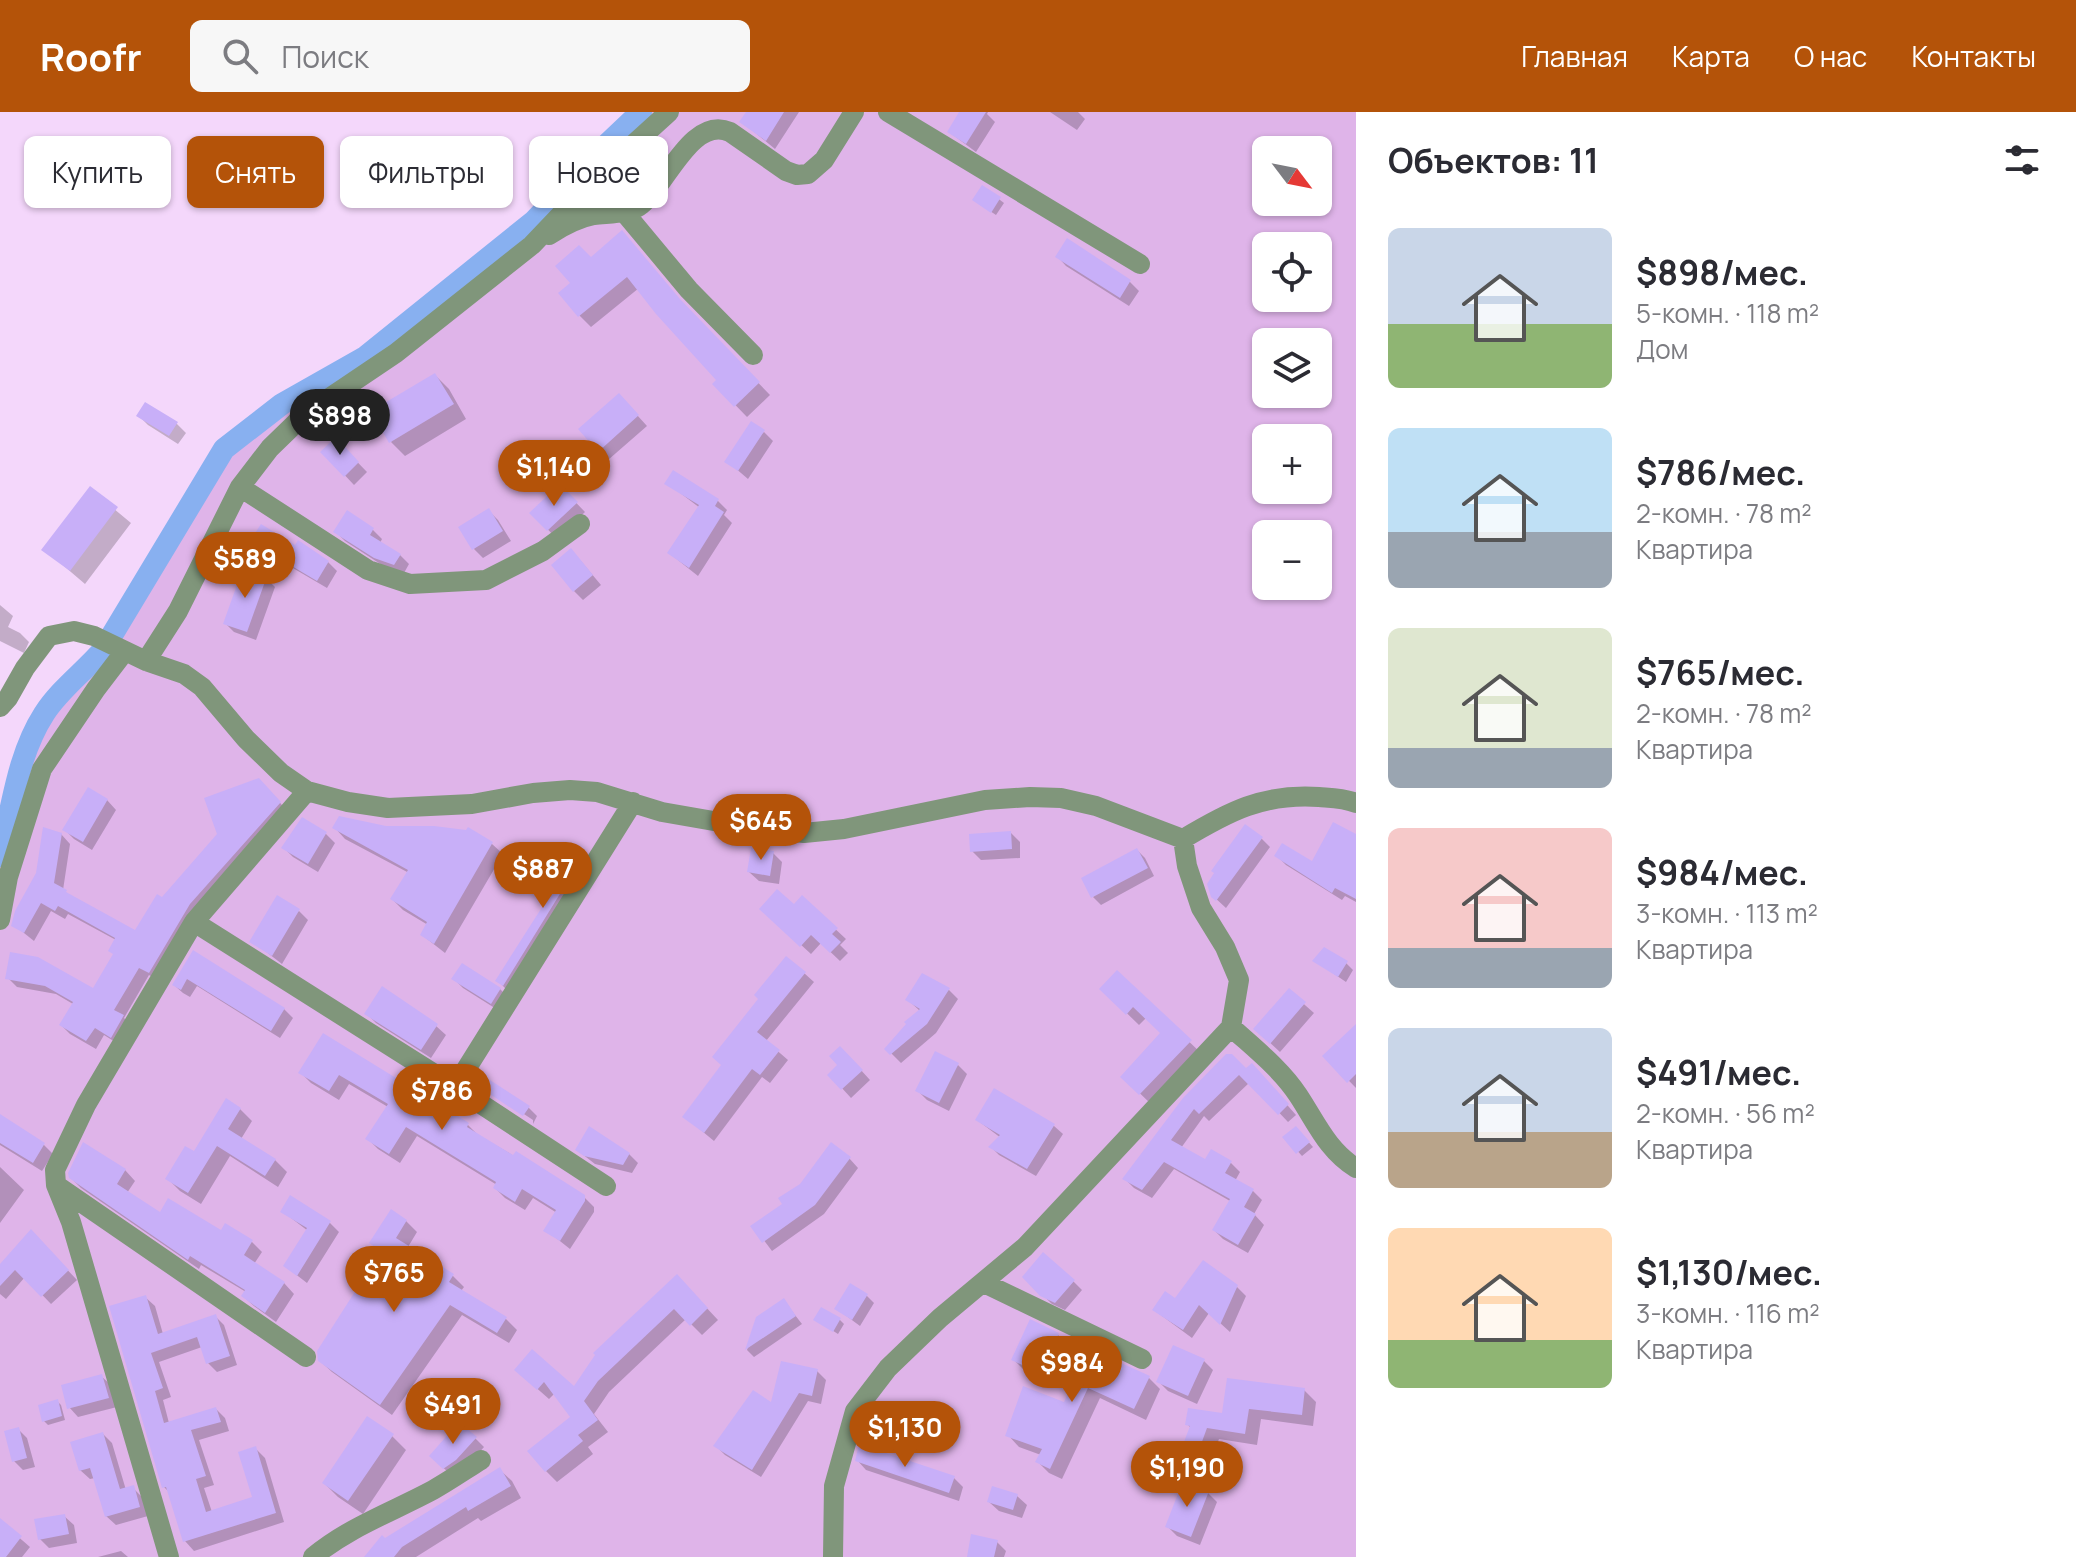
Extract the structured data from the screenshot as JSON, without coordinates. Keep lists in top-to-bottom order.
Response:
{
  "north": "bottom right",
  "page": {
    "header": "Roofr",
    "search": "Поиск",
    "nav": [
      "Главная",
      "Карта",
      "О нас",
      "Контакты"
    ],
    "heading": "Объектов: 11",
    "map_buttons": ["+", "−"],
    "chip": [
      "Купить",
      "Снять",
      "Фильтры",
      "Новое"
    ],
    "list": [
      {
        "name": "$898/мес.",
        "note": "5-комн. · 118 m² · Дом"
      },
      {
        "name": "$786/мес.",
        "note": "2-комн. · 78 m² · Квартира"
      },
      {
        "name": "$765/мес.",
        "note": "2-комн. · 78 m² · Квартира"
      },
      {
        "name": "$984/мес.",
        "note": "3-комн. · 113 m² · Квартира"
      },
      {
        "name": "$491/мес.",
        "note": "2-комн. · 56 m² · Квартира"
      },
      {
        "name": "$1,130/мес.",
        "note": "3-комн. · 116 m² · Квартира"
      }
    ],
    "price": [
      "$898",
      "$1,140",
      "$589",
      "$645",
      "$887",
      "$786",
      "$765",
      "$984",
      "$491",
      "$1,130",
      "$1,190"
    ]
  }
}
